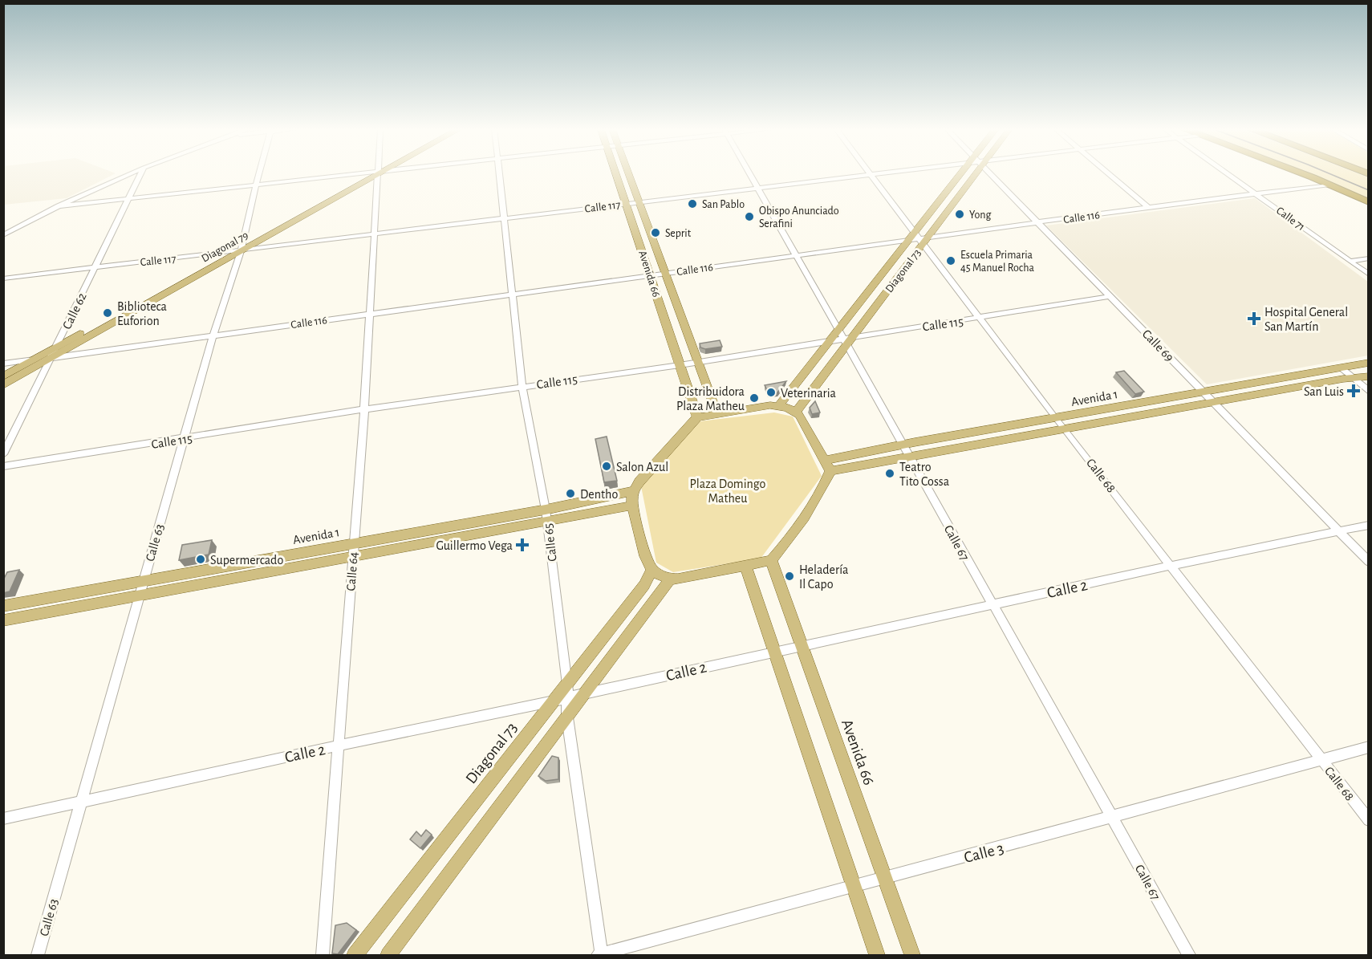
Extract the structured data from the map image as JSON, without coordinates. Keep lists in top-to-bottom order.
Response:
{
  "streets": {
    "main road": [
      "Diagonal 79",
      "Diagonal 73",
      "Avenida 66",
      "Avenida 1"
    ],
    "street": [
      "Calle 117",
      "Calle 116",
      "Calle 71",
      "Calle 62",
      "Calle 115",
      "Calle 69",
      "Calle 68",
      "Calle 63",
      "Calle 65",
      "Calle 67",
      "Calle 64",
      "Calle 2",
      "Calle 3"
    ]
  },
  "crossings": [
    ["Calle 117", "Diagonal 79"],
    ["Calle 117", "Avenida 66"],
    ["Calle 117", "Calle 62"],
    ["Calle 117", "Calle 68"],
    ["Calle 117", "Calle 63"],
    ["Calle 117", "Calle 65"],
    ["Calle 117", "Calle 67"],
    ["Calle 117", "Calle 64"],
    ["Calle 116", "Calle 71"],
    ["Calle 116", "Diagonal 79"],
    ["Calle 116", "Diagonal 73"],
    ["Calle 116", "Avenida 66"],
    ["Calle 116", "Calle 62"],
    ["Calle 116", "Calle 69"],
    ["Calle 116", "Calle 68"],
    ["Calle 116", "Calle 63"],
    ["Calle 116", "Calle 65"],
    ["Calle 116", "Calle 67"],
    ["Calle 116", "Calle 64"],
    ["Diagonal 79", "Calle 62"],
    ["Diagonal 79", "Calle 63"],
    ["Diagonal 73", "Calle 115"],
    ["Diagonal 73", "Calle 68"],
    ["Diagonal 73", "Calle 65"],
    ["Diagonal 73", "Calle 67"],
    ["Diagonal 73", "Calle 2"],
    ["Avenida 66", "Calle 115"],
    ["Avenida 66", "Calle 2"],
    ["Avenida 66", "Calle 3"],
    ["Calle 115", "Calle 69"],
    ["Calle 115", "Calle 68"],
    ["Calle 115", "Calle 63"],
    ["Calle 115", "Calle 65"],
    ["Calle 115", "Calle 64"],
    ["Calle 69", "Avenida 1"],
    ["Calle 69", "Calle 2"],
    ["Avenida 1", "Calle 68"],
    ["Avenida 1", "Calle 63"],
    ["Avenida 1", "Calle 65"],
    ["Avenida 1", "Calle 67"],
    ["Avenida 1", "Calle 64"],
    ["Calle 68", "Calle 2"],
    ["Calle 68", "Calle 3"],
    ["Calle 63", "Calle 2"],
    ["Calle 65", "Calle 2"],
    ["Calle 65", "Calle 3"],
    ["Calle 67", "Calle 2"],
    ["Calle 67", "Calle 3"],
    ["Calle 64", "Calle 2"]
  ],
  "parks": ["Plaza Domingo Matheu"],
  "places": {
    "other": [
      "San Pablo",
      "Yong",
      "Obispo Anunciado Serafini",
      "Seprit",
      "Escuela Primaria 45 Manuel Rocha",
      "Biblioteca Euforion",
      "Veterinaria",
      "Distribuidora Plaza Matheu",
      "Salon Azul",
      "Teatro Tito Cossa",
      "Dentho",
      "Supermercado",
      "Heladería Il Capo"
    ],
    "health": ["Hospital General San Martín", "San Luis", "Guillermo Vega"]
  }
}
